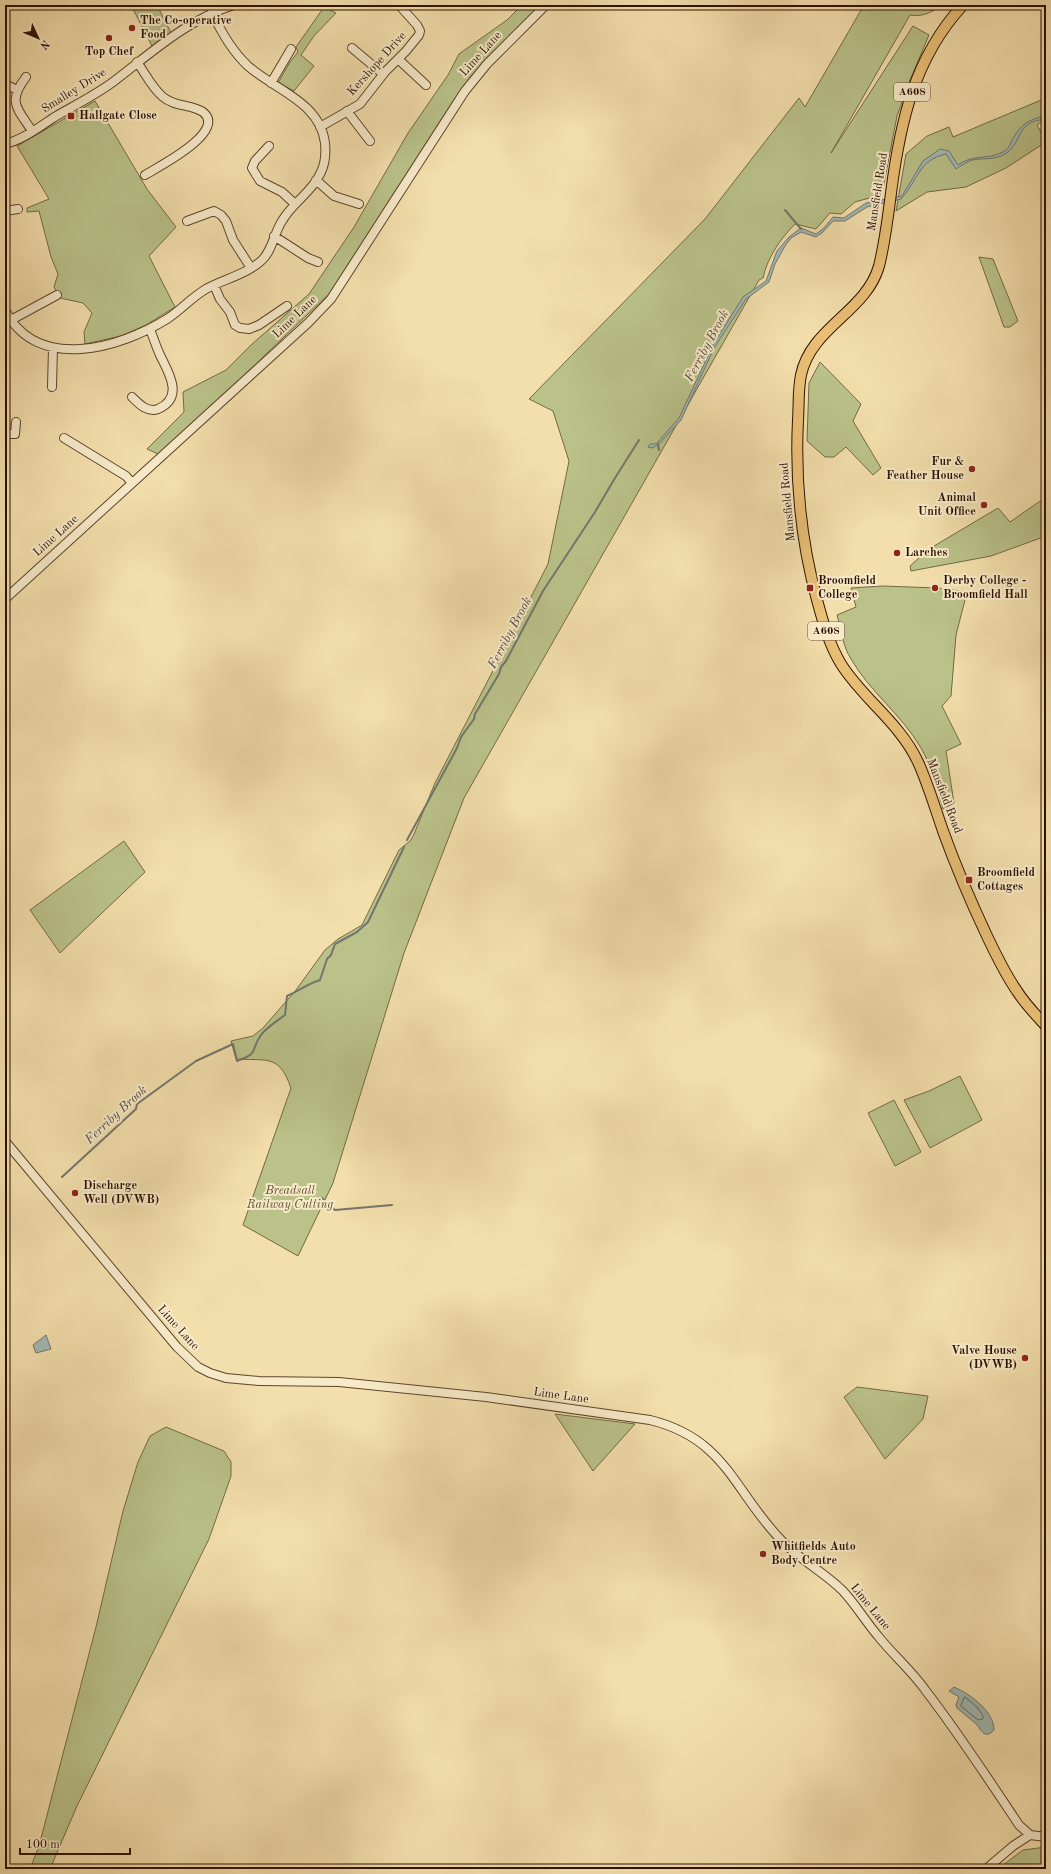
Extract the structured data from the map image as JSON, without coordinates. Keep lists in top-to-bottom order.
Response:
{
  "streets": {
    "main road": ["A608", "Mansfield Road"],
    "street": ["Lime Lane", "Kershope Drive", "Smalley Drive"]
  },
  "water": ["Ferriby Brook"],
  "parks": ["Breadsall Railway Cutting"],
  "places": {
    "other": [
      "The Co-operative Food",
      "Top Chef",
      "Fur & Feather House",
      "Animal Unit Office",
      "Larches",
      "Derby College - Broomfield Hall",
      "Discharge Well (DVWB)",
      "Valve House (DVWB)",
      "Whitfields Auto Body Centre"
    ],
    "transit": ["Hallgate Close", "Broomfield College", "Broomfield Cottages"]
  },
  "scale_bar": "100 m",
  "north": "bottom right"
}
